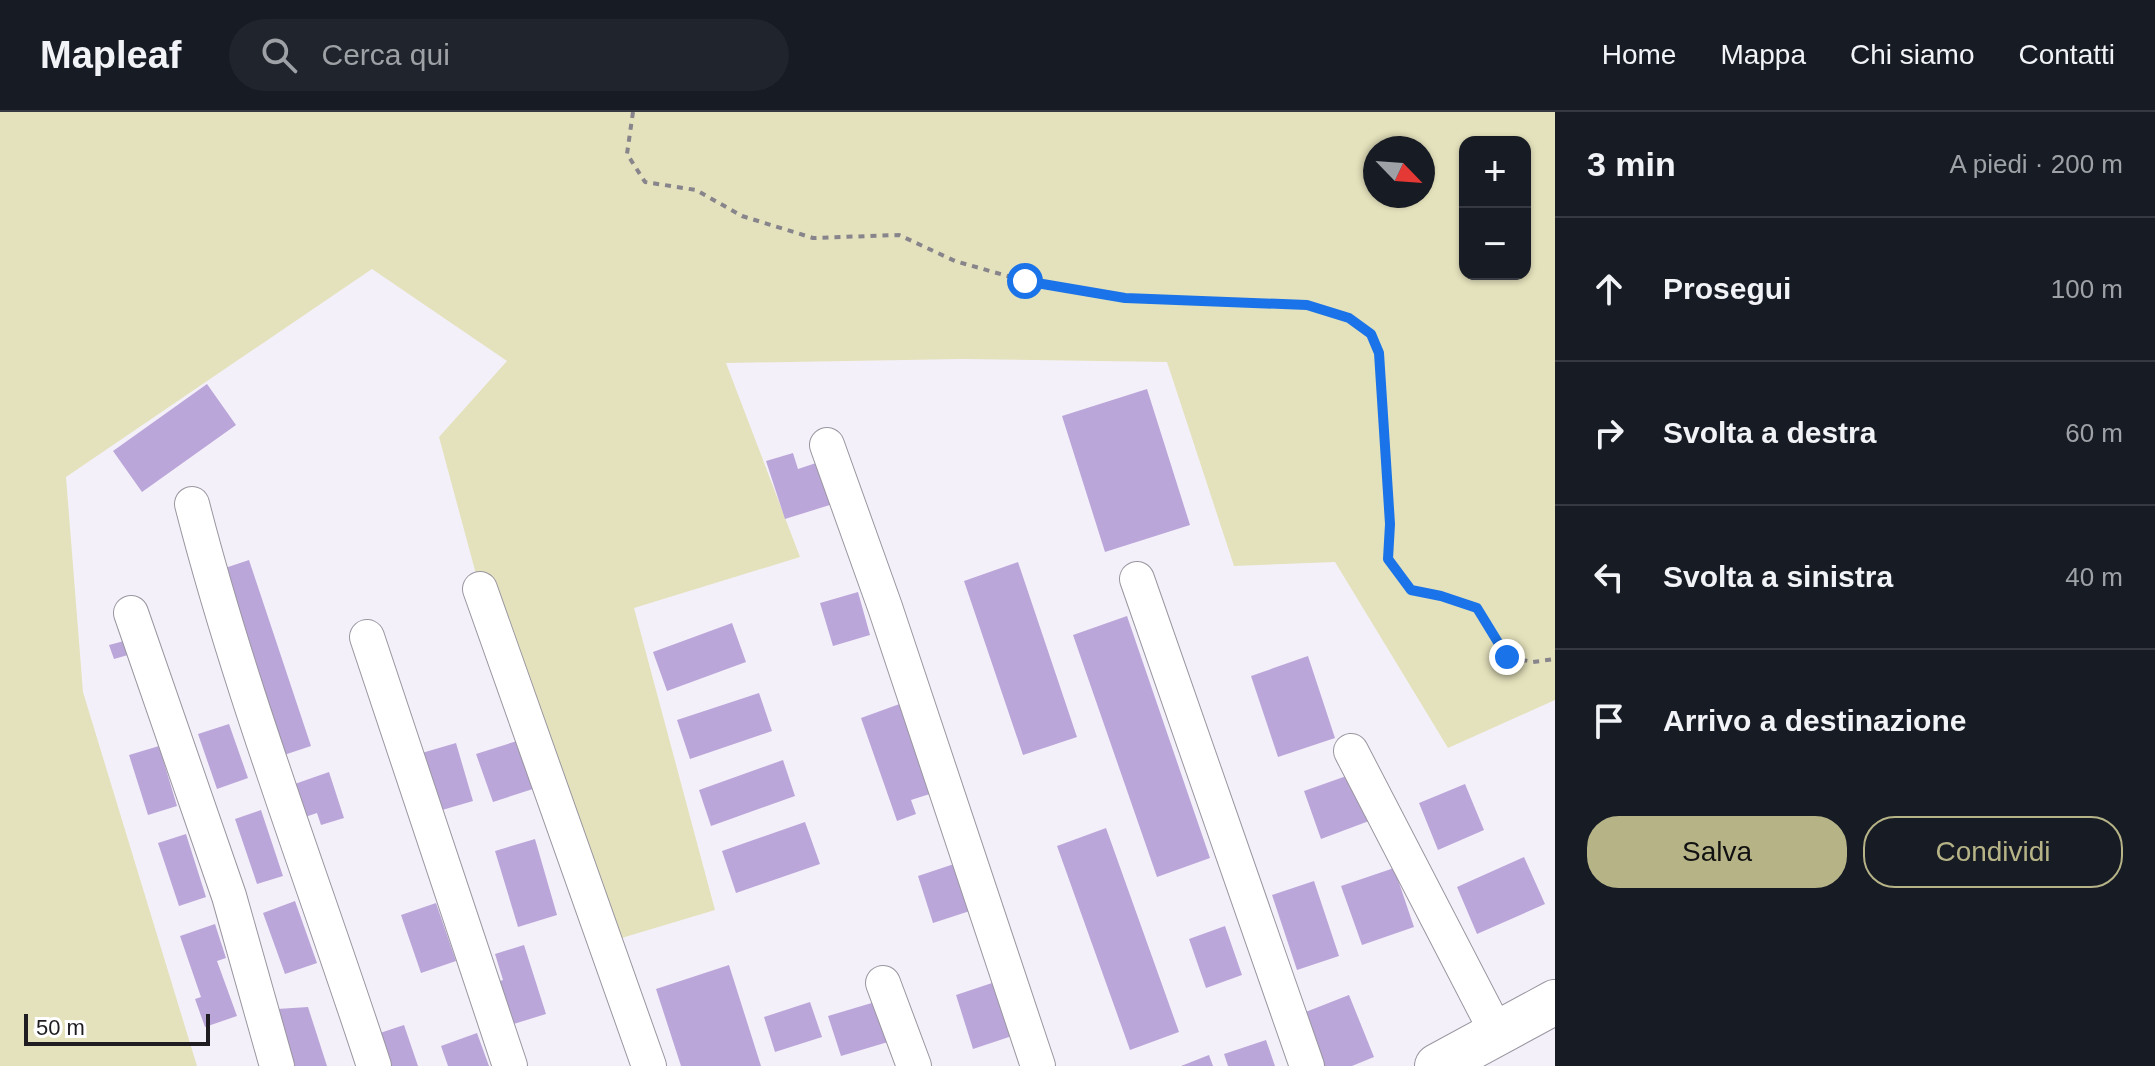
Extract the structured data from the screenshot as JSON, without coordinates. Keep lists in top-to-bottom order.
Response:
{
  "scale_bar": "50 m",
  "north": "bottom right",
  "page": {
    "header": "Mapleaf",
    "search": "Cerca qui",
    "nav": [
      "Home",
      "Mappa",
      "Chi siamo",
      "Contatti"
    ],
    "heading": ["3 min", "A piedi · 200 m"],
    "map_buttons": ["+", "−"],
    "list": [
      ["Prosegui", "100 m"],
      ["Svolta a destra", "60 m"],
      ["Svolta a sinistra", "40 m"],
      "Arrivo a destinazione"
    ],
    "buttons": ["Salva", "Condividi"],
    "scale": "50 m"
  }
}
